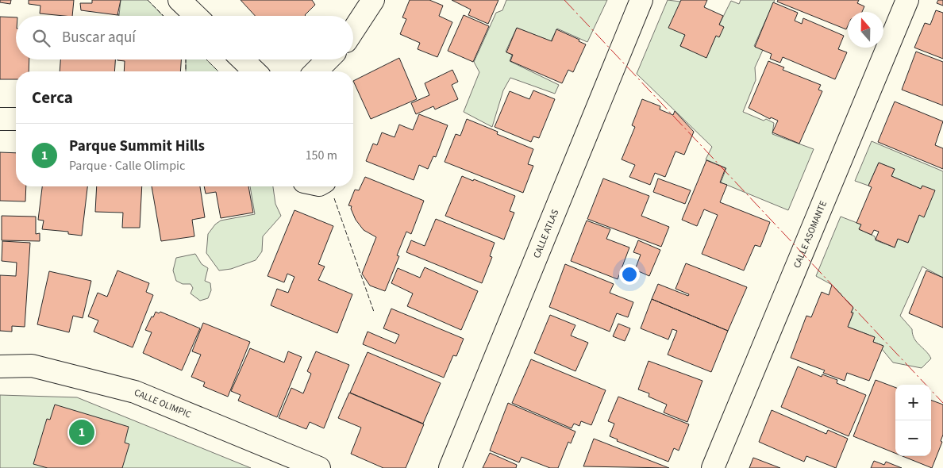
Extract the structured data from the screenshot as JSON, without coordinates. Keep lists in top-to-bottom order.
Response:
{
  "streets": {
    "street": ["CALLE ATLAS", "CALLE ASOMANTE", "CALLE OLIMPIC"]
  },
  "north": "top",
  "page": {
    "search": "Buscar aquí",
    "heading": "Cerca",
    "list": [
      {
        "mark": "1",
        "name": "Parque Summit Hills",
        "note": "Parque · Calle Olimpic",
        "value": "150 m"
      }
    ],
    "map_buttons": ["+", "−"],
    "pins": "1"
  }
}
